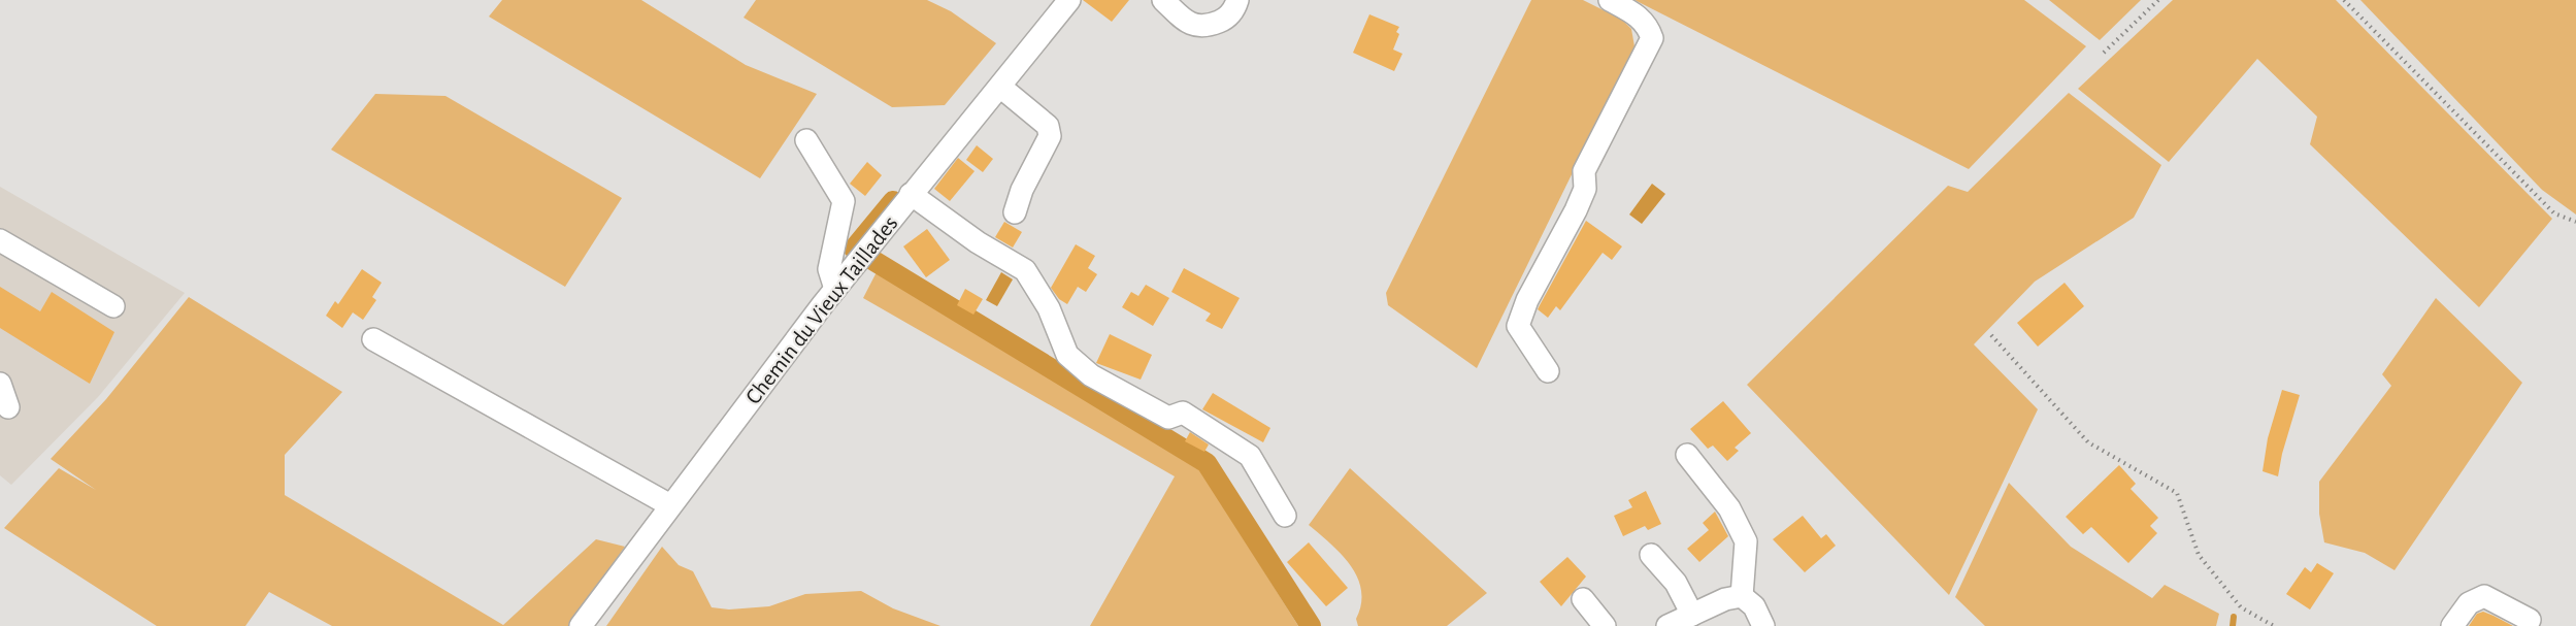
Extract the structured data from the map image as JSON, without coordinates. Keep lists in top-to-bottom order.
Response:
{
  "streets": {
    "street": ["Chemin du Vieux Taillades"]
  }
}
